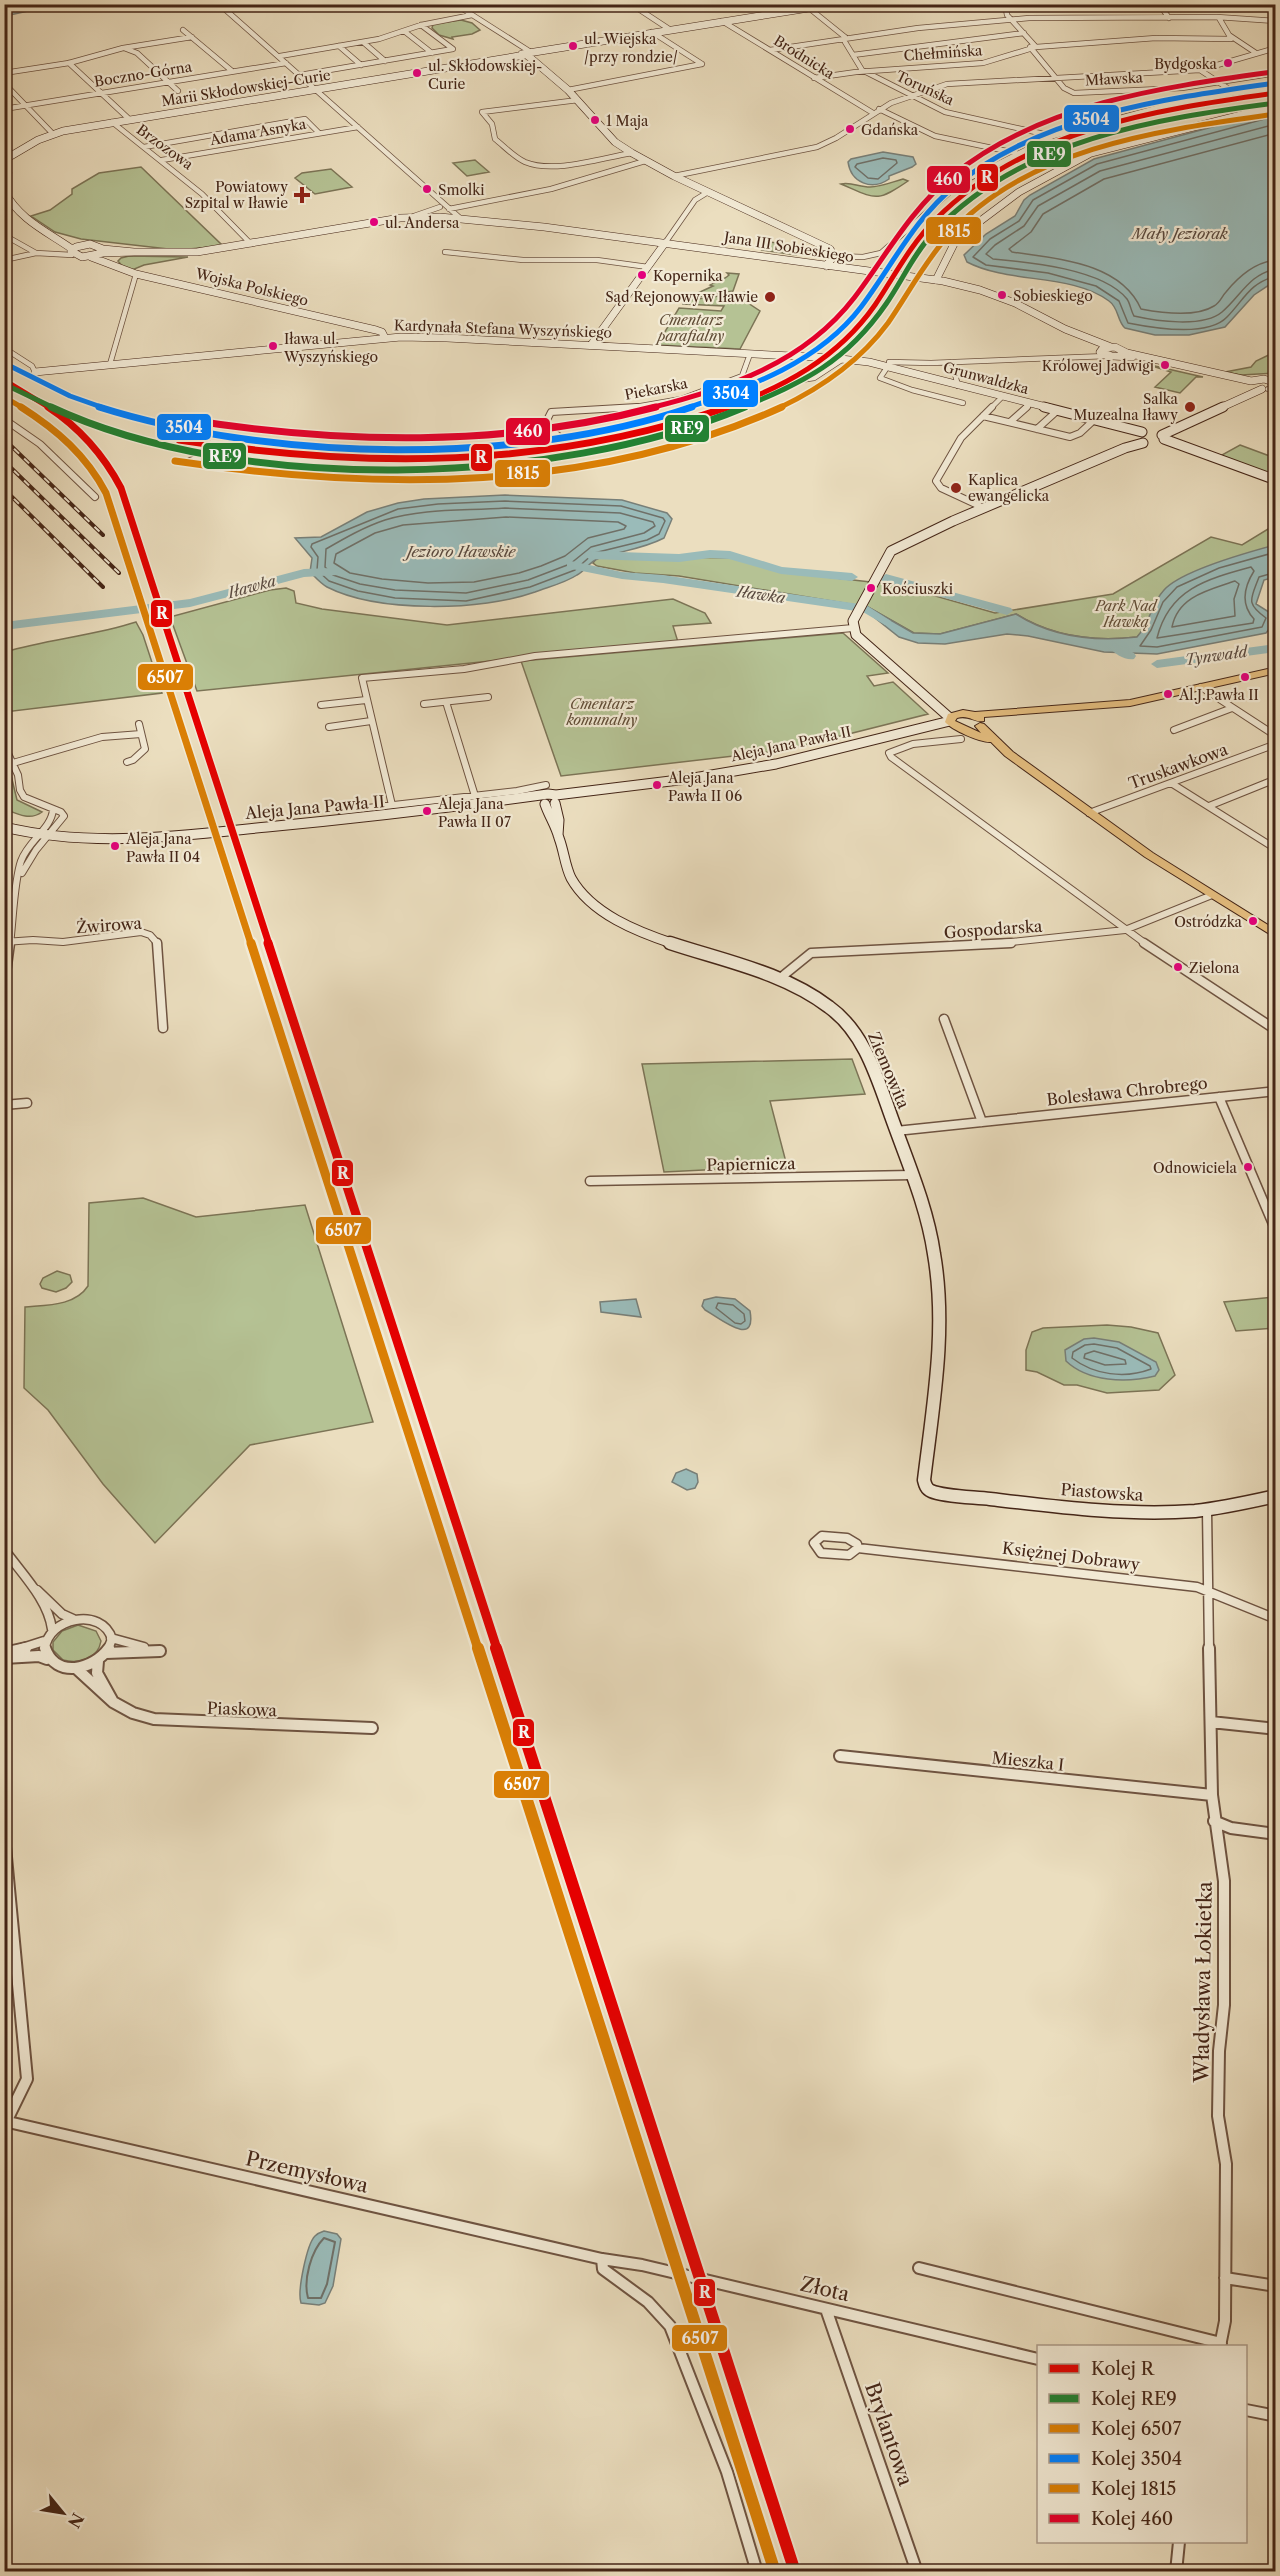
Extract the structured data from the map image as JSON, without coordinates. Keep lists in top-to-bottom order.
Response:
{
  "streets": {
    "street": [
      "Chełmińska",
      "Brodnicka",
      "Boczno-Górna",
      "Mławska",
      "Marii Skłodowskiej-Curie",
      "Toruńska",
      "Adama Asnyka",
      "Brzozowa",
      "Jana III Sobieskiego",
      "Wojska Polskiego",
      "Kardynała Stefana Wyszyńskiego",
      "Grunwaldzka",
      "Piekarska",
      "Aleja Jana Pawła II",
      "Truskawkowa",
      "Żwirowa",
      "Gospodarska",
      "Ziemowita",
      "Bolesława Chrobrego",
      "Papiernicza",
      "Piastowska",
      "Księżnej Dobrawy",
      "Piaskowa",
      "Mieszka I",
      "Władysława Łokietka",
      "Przemysłowa",
      "Złota",
      "Brylantowa"
    ]
  },
  "crossings": [
    ["Chełmińska", "Brodnicka"],
    ["Chełmińska", "Mławska"],
    ["Chełmińska", "Toruńska"],
    ["Brodnicka", "Marii Skłodowskiej-Curie"],
    ["Marii Skłodowskiej-Curie", "Brzozowa"],
    ["Adama Asnyka", "Brzozowa"],
    ["Wojska Polskiego", "Kardynała Stefana Wyszyńskiego"],
    ["Kardynała Stefana Wyszyńskiego", "Grunwaldzka"],
    ["Kardynała Stefana Wyszyńskiego", "Piekarska"],
    ["Aleja Jana Pawła II", "Ziemowita"],
    ["Gospodarska", "Ziemowita"],
    ["Ziemowita", "Bolesława Chrobrego"],
    ["Ziemowita", "Papiernicza"],
    ["Ziemowita", "Piastowska"],
    ["Piastowska", "Władysława Łokietka"],
    ["Księżnej Dobrawy", "Władysława Łokietka"],
    ["Mieszka I", "Władysława Łokietka"],
    ["Przemysłowa", "Złota"],
    ["Złota", "Brylantowa"]
  ],
  "water": [
    "Mały Jeziorak",
    "Jezioro Iławskie",
    "Iławka",
    "Tynwałd"
  ],
  "parks": ["Cmentarz parafialny", "Park Nad Iławką", "Cmentarz komunalny"],
  "places": {
    "other": [
      "ul. Wiejska /przy rondzie/",
      "Bydgoska",
      "ul. Skłodowskiej- Curie",
      "1 Maja",
      "Gdańska",
      "Smolki",
      "ul. Andersa",
      "Kopernika",
      "Sobieskiego",
      "Sąd Rejonowy w Iławie",
      "Iława ul. Wyszyńskiego",
      "Królowej Jadwigi",
      "Salka Muzealna Iławy",
      "Kaplica ewangelicka",
      "Kościuszki",
      "Al.J.Pawła II",
      "Aleja Jana Pawła II 06",
      "Aleja Jana Pawła II 07",
      "Aleja Jana Pawła II 04",
      "Ostródzka",
      "Zielona",
      "Odnowiciela"
    ],
    "health": ["Powiatowy Szpital w Iławie"]
  },
  "lines": [
    "rail line 460",
    "rail line 3504",
    "rail line R",
    "rail line RE9",
    "rail line 1815",
    "rail line 6507"
  ],
  "legend": [
    "Kolej R",
    "Kolej RE9",
    "Kolej 6507",
    "Kolej 3504",
    "Kolej 1815",
    "Kolej 460"
  ],
  "north": "bottom right"
}
